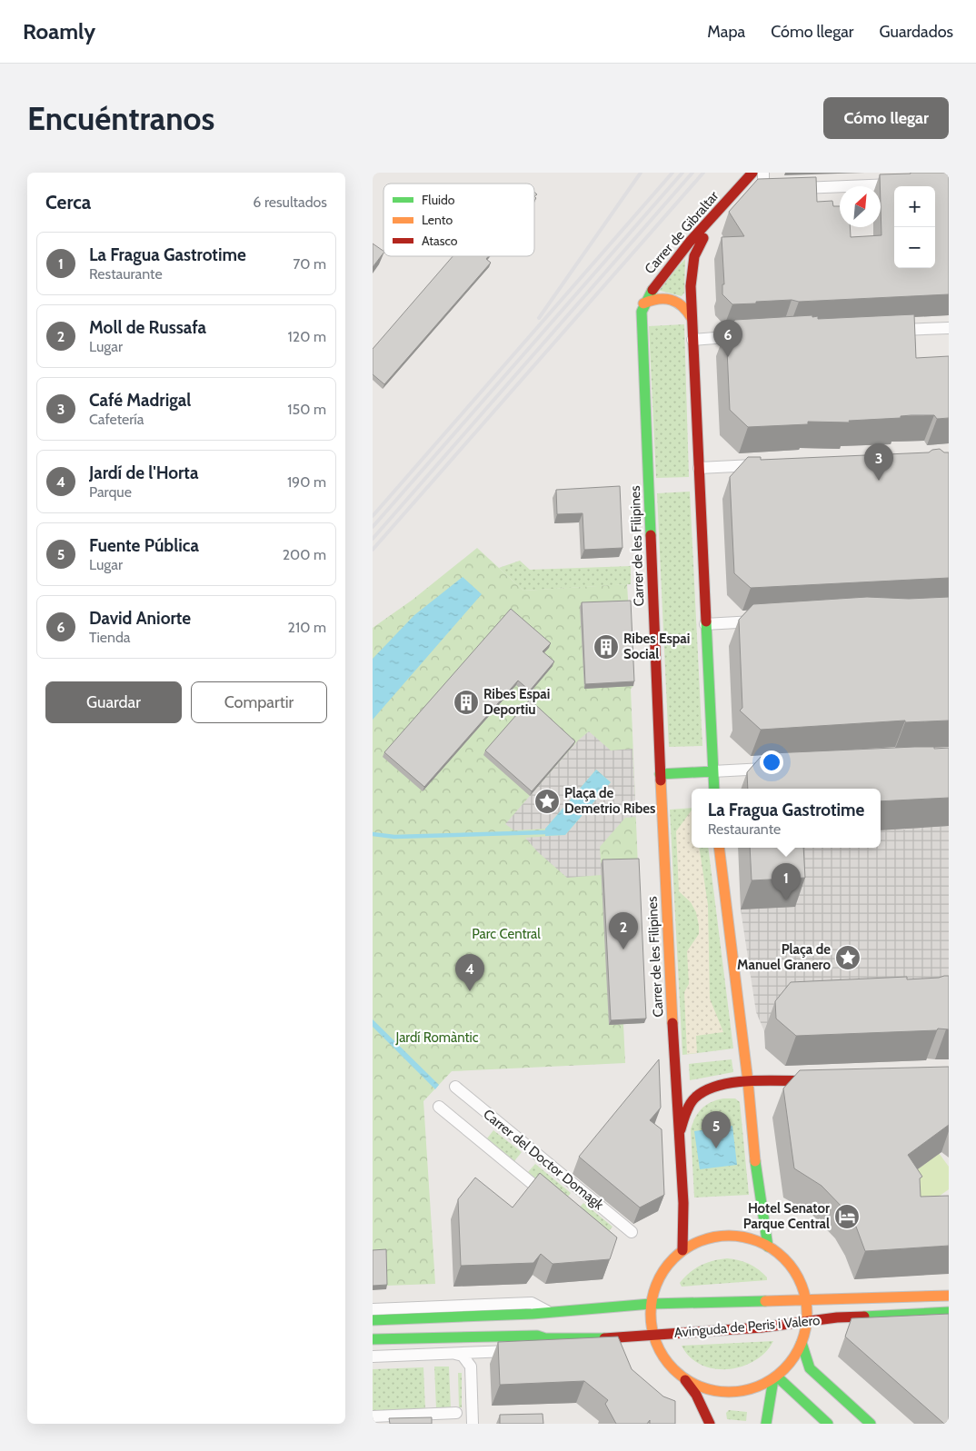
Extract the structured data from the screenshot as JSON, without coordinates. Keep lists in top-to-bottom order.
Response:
{
  "streets": {
    "main road": ["Carrer de Gibraltar", "Carrer de les Filipines", "Avinguda de Peris i Valero"],
    "street": ["Carrer del Doctor Domagk"]
  },
  "crossings": [
    ["Carrer de Gibraltar", "Carrer de les Filipines"]
  ],
  "parks": ["Parc Central", "Jardí Romàntic"],
  "places": {
    "building": ["Ribes Espai Social", "Ribes Espai Deportiu"],
    "place": ["Plaça de Demetrio Ribes", "Plaça de Manuel Granero"],
    "hotel": ["Hotel Senator Parque Central"]
  },
  "legend": ["Fluido", "Lento", "Atasco"],
  "north": "top right",
  "page": {
    "header": "Roamly",
    "nav": ["Mapa", "Cómo llegar", "Guardados"],
    "buttons": [
      "Cómo llegar",
      ["Guardar", "Compartir"]
    ],
    "title": "Encuéntranos",
    "heading": ["Cerca", "6 resultados"],
    "map_buttons": ["+", "−"],
    "list": [
      {
        "mark": "1",
        "name": "La Fragua Gastrotime",
        "note": "Restaurante",
        "value": "70 m"
      },
      {
        "mark": "2",
        "name": "Moll de Russafa",
        "note": "Lugar",
        "value": "120 m"
      },
      {
        "mark": "3",
        "name": "Café Madrigal",
        "note": "Cafetería",
        "value": "150 m"
      },
      {
        "mark": "4",
        "name": "Jardí de l'Horta",
        "note": "Parque",
        "value": "190 m"
      },
      {
        "mark": "5",
        "name": "Fuente Pública",
        "note": "Lugar",
        "value": "200 m"
      },
      {
        "mark": "6",
        "name": "David Aniorte",
        "note": "Tienda",
        "value": "210 m"
      }
    ],
    "pins": [
      "6",
      "3",
      "1",
      "2",
      "4",
      "5"
    ],
    "popup": ["La Fragua Gastrotime", "Restaurante"]
  }
}
